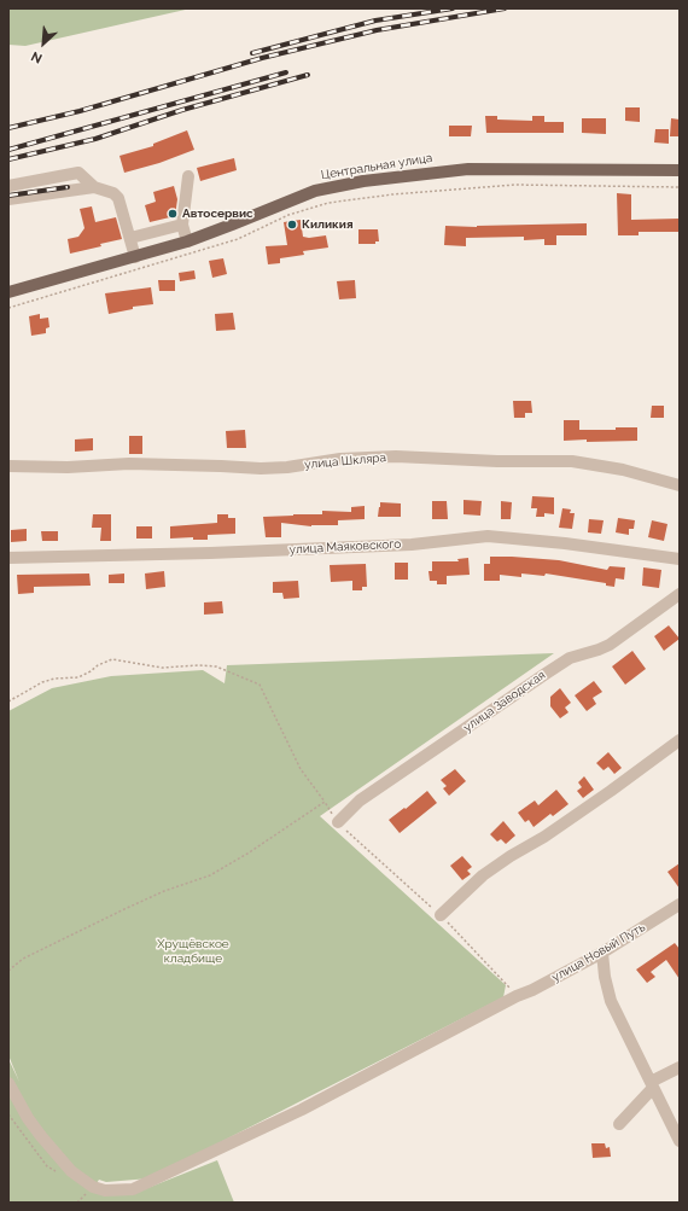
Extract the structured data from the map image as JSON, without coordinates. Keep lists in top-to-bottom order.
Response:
{
  "streets": {
    "main road": ["Центральная улица"],
    "street": [
      "улица Шкляра",
      "улица Маяковского",
      "улица Заводская",
      "улица Новый Путь"
    ]
  },
  "parks": ["Хрущёвское кладбище"],
  "places": ["Автосервис", "Киликия"],
  "north": "bottom left"
}
